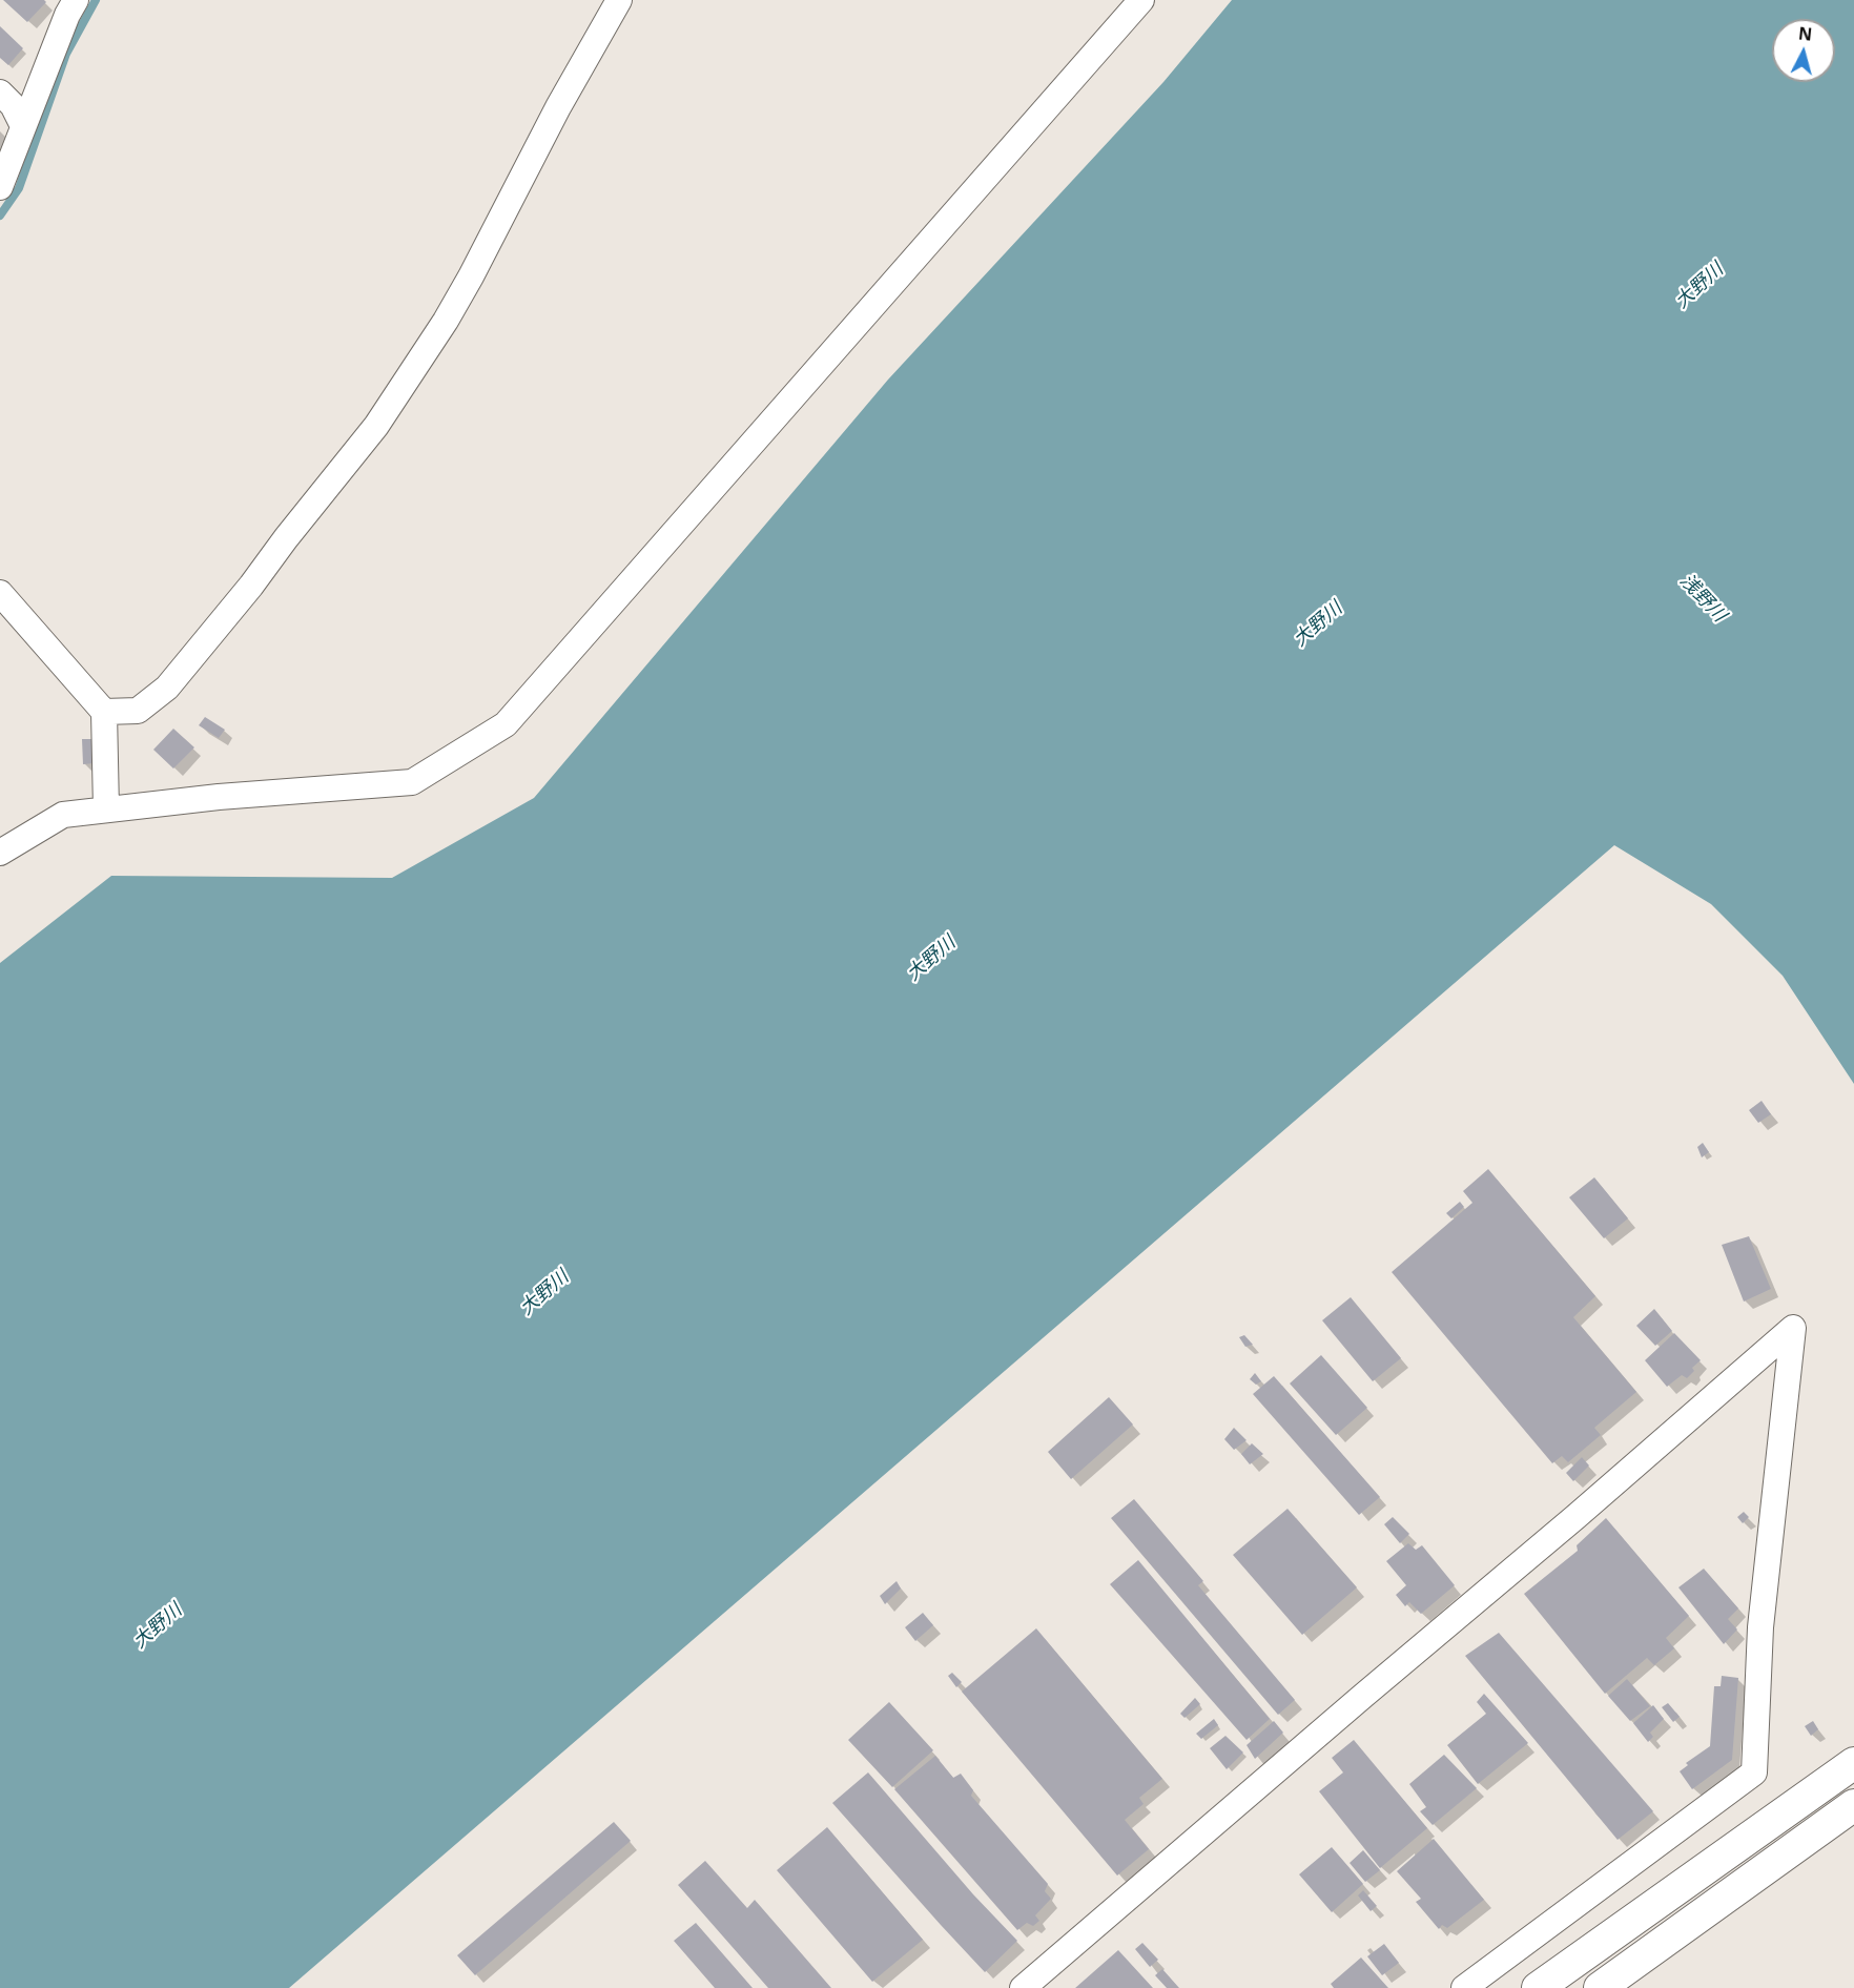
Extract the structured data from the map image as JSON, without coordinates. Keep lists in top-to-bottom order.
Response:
{
  "water": ["大野川", "浅野川"],
  "north": "top"
}
